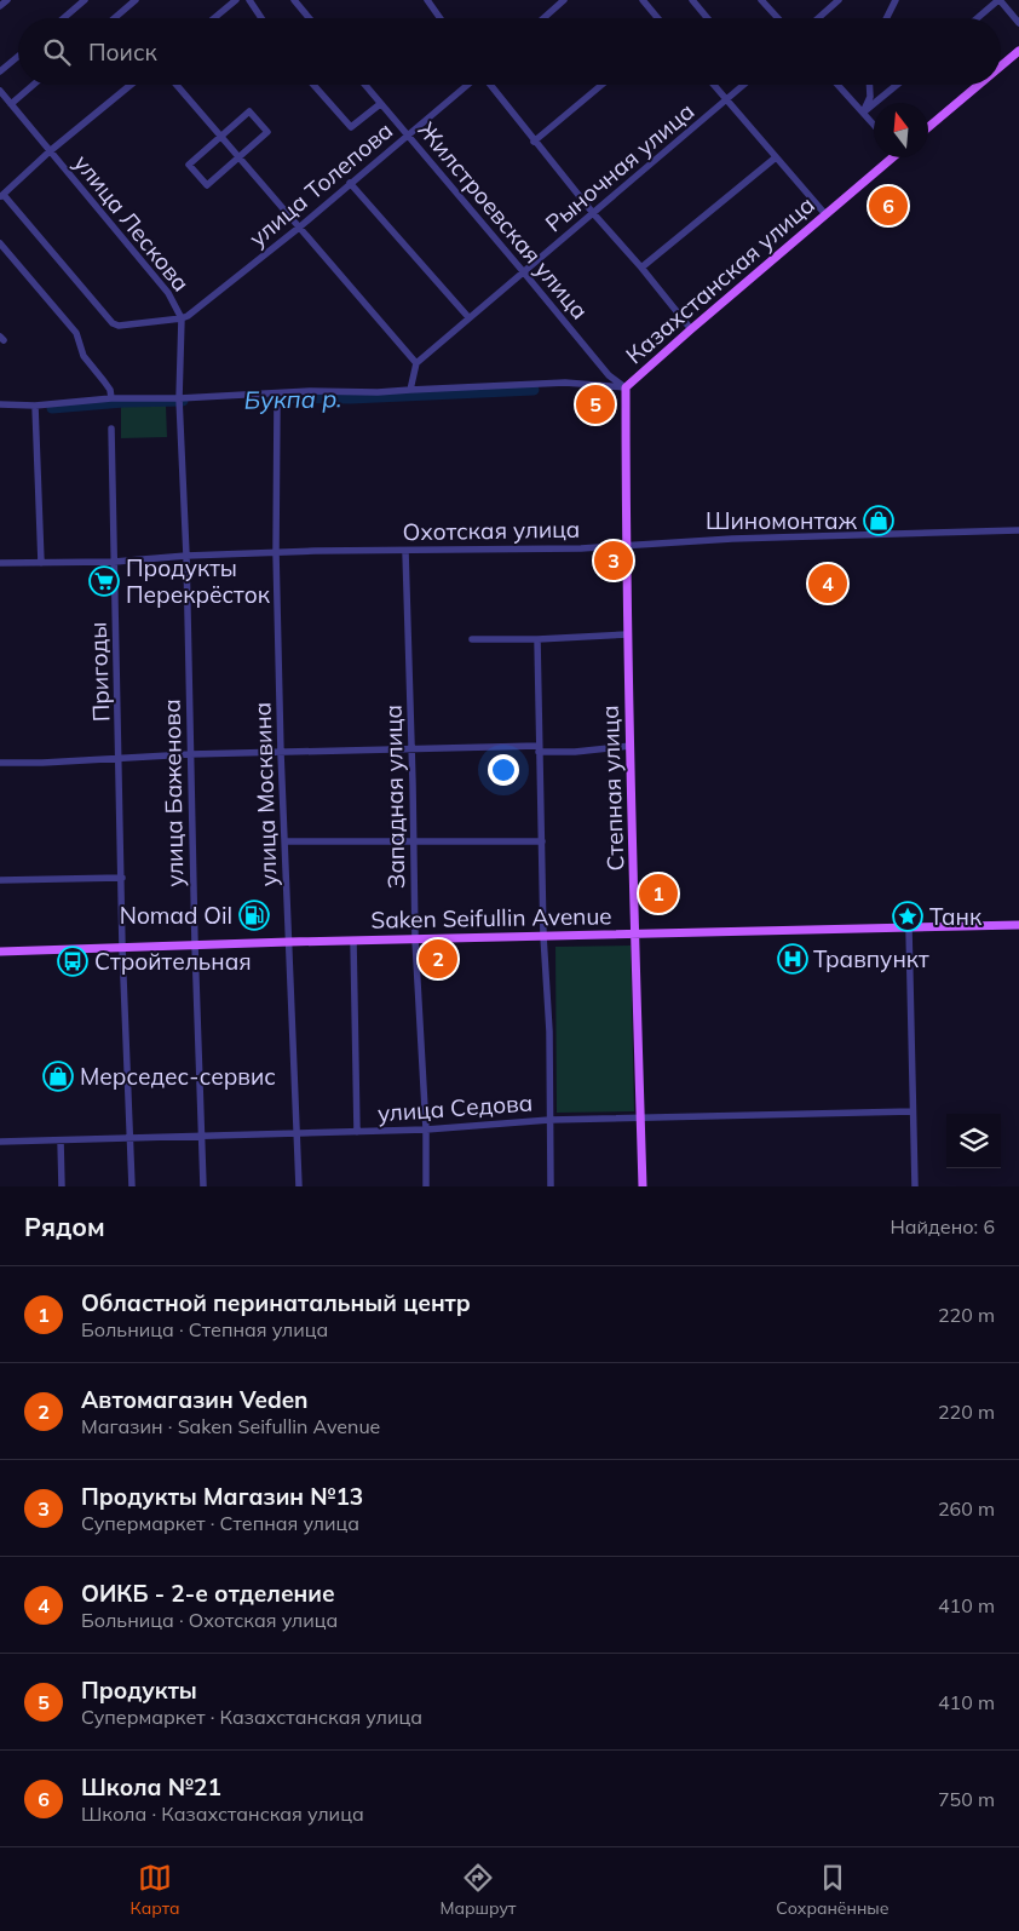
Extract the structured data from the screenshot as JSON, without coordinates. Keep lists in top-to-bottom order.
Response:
{
  "streets": {
    "main road": ["Казахстанская улица", "Степная улица", "Saken Seifullin Avenue"],
    "street": [
      "Рыночная улица",
      "улица Толепова",
      "Жилстроевская улица",
      "улица Лескова",
      "Охотская улица",
      "Пригоды",
      "улица Баженова",
      "улица Москвина",
      "Западная улица",
      "улица Седова"
    ]
  },
  "crossings": [
    ["Рыночная улица", "Жилстроевская улица"],
    ["улица Толепова", "Жилстроевская улица"],
    ["улица Толепова", "улица Лескова"],
    ["Жилстроевская улица", "Казахстанская улица"],
    ["Жилстроевская улица", "Степная улица"],
    ["улица Лескова", "Казахстанская улица"],
    ["улица Лескова", "улица Баженова"],
    ["Казахстанская улица", "Степная улица"],
    ["Казахстанская улица", "улица Баженова"],
    ["Охотская улица", "Пригоды"],
    ["Охотская улица", "Степная улица"],
    ["Охотская улица", "улица Баженова"],
    ["Охотская улица", "улица Москвина"],
    ["Охотская улица", "Западная улица"],
    ["Пригоды", "Saken Seifullin Avenue"],
    ["Пригоды", "улица Седова"],
    ["Степная улица", "Saken Seifullin Avenue"],
    ["Степная улица", "улица Седова"],
    ["улица Баженова", "Saken Seifullin Avenue"],
    ["улица Баженова", "улица Седова"],
    ["улица Москвина", "Saken Seifullin Avenue"],
    ["улица Москвина", "улица Седова"],
    ["Западная улица", "Saken Seifullin Avenue"],
    ["Западная улица", "улица Седова"]
  ],
  "water": ["Букпа р."],
  "places": {
    "shop": ["Шиномонтаж", "Мерседес-сервис"],
    "supermarket": ["Продукты Перекрёсток"],
    "fuel station": ["Nomad Oil"],
    "place": ["Танк"],
    "hospital": ["Травпункт"],
    "bus stop": ["Стройтельная"]
  },
  "north": "top",
  "page": {
    "search": "Поиск",
    "pins": [
      "6",
      "5",
      "3",
      "4",
      "1",
      "2"
    ],
    "heading": ["Рядом", "Найдено: 6"],
    "list": [
      {
        "mark": "1",
        "name": "Областной перинатальный центр",
        "note": "Больница · Степная улица",
        "value": "220 m"
      },
      {
        "mark": "2",
        "name": "Автомагазин Veden",
        "note": "Магазин · Saken Seifullin Avenue",
        "value": "220 m"
      },
      {
        "mark": "3",
        "name": "Продукты Магазин №13",
        "note": "Супермаркет · Степная улица",
        "value": "260 m"
      },
      {
        "mark": "4",
        "name": "ОИКБ - 2-е отделение",
        "note": "Больница · Охотская улица",
        "value": "410 m"
      },
      {
        "mark": "5",
        "name": "Продукты",
        "note": "Супермаркет · Казахстанская улица",
        "value": "410 m"
      },
      {
        "mark": "6",
        "name": "Школа №21",
        "note": "Школа · Казахстанская улица",
        "value": "750 m"
      }
    ],
    "nav": ["Карта", "Маршрут", "Сохранённые"]
  }
}
